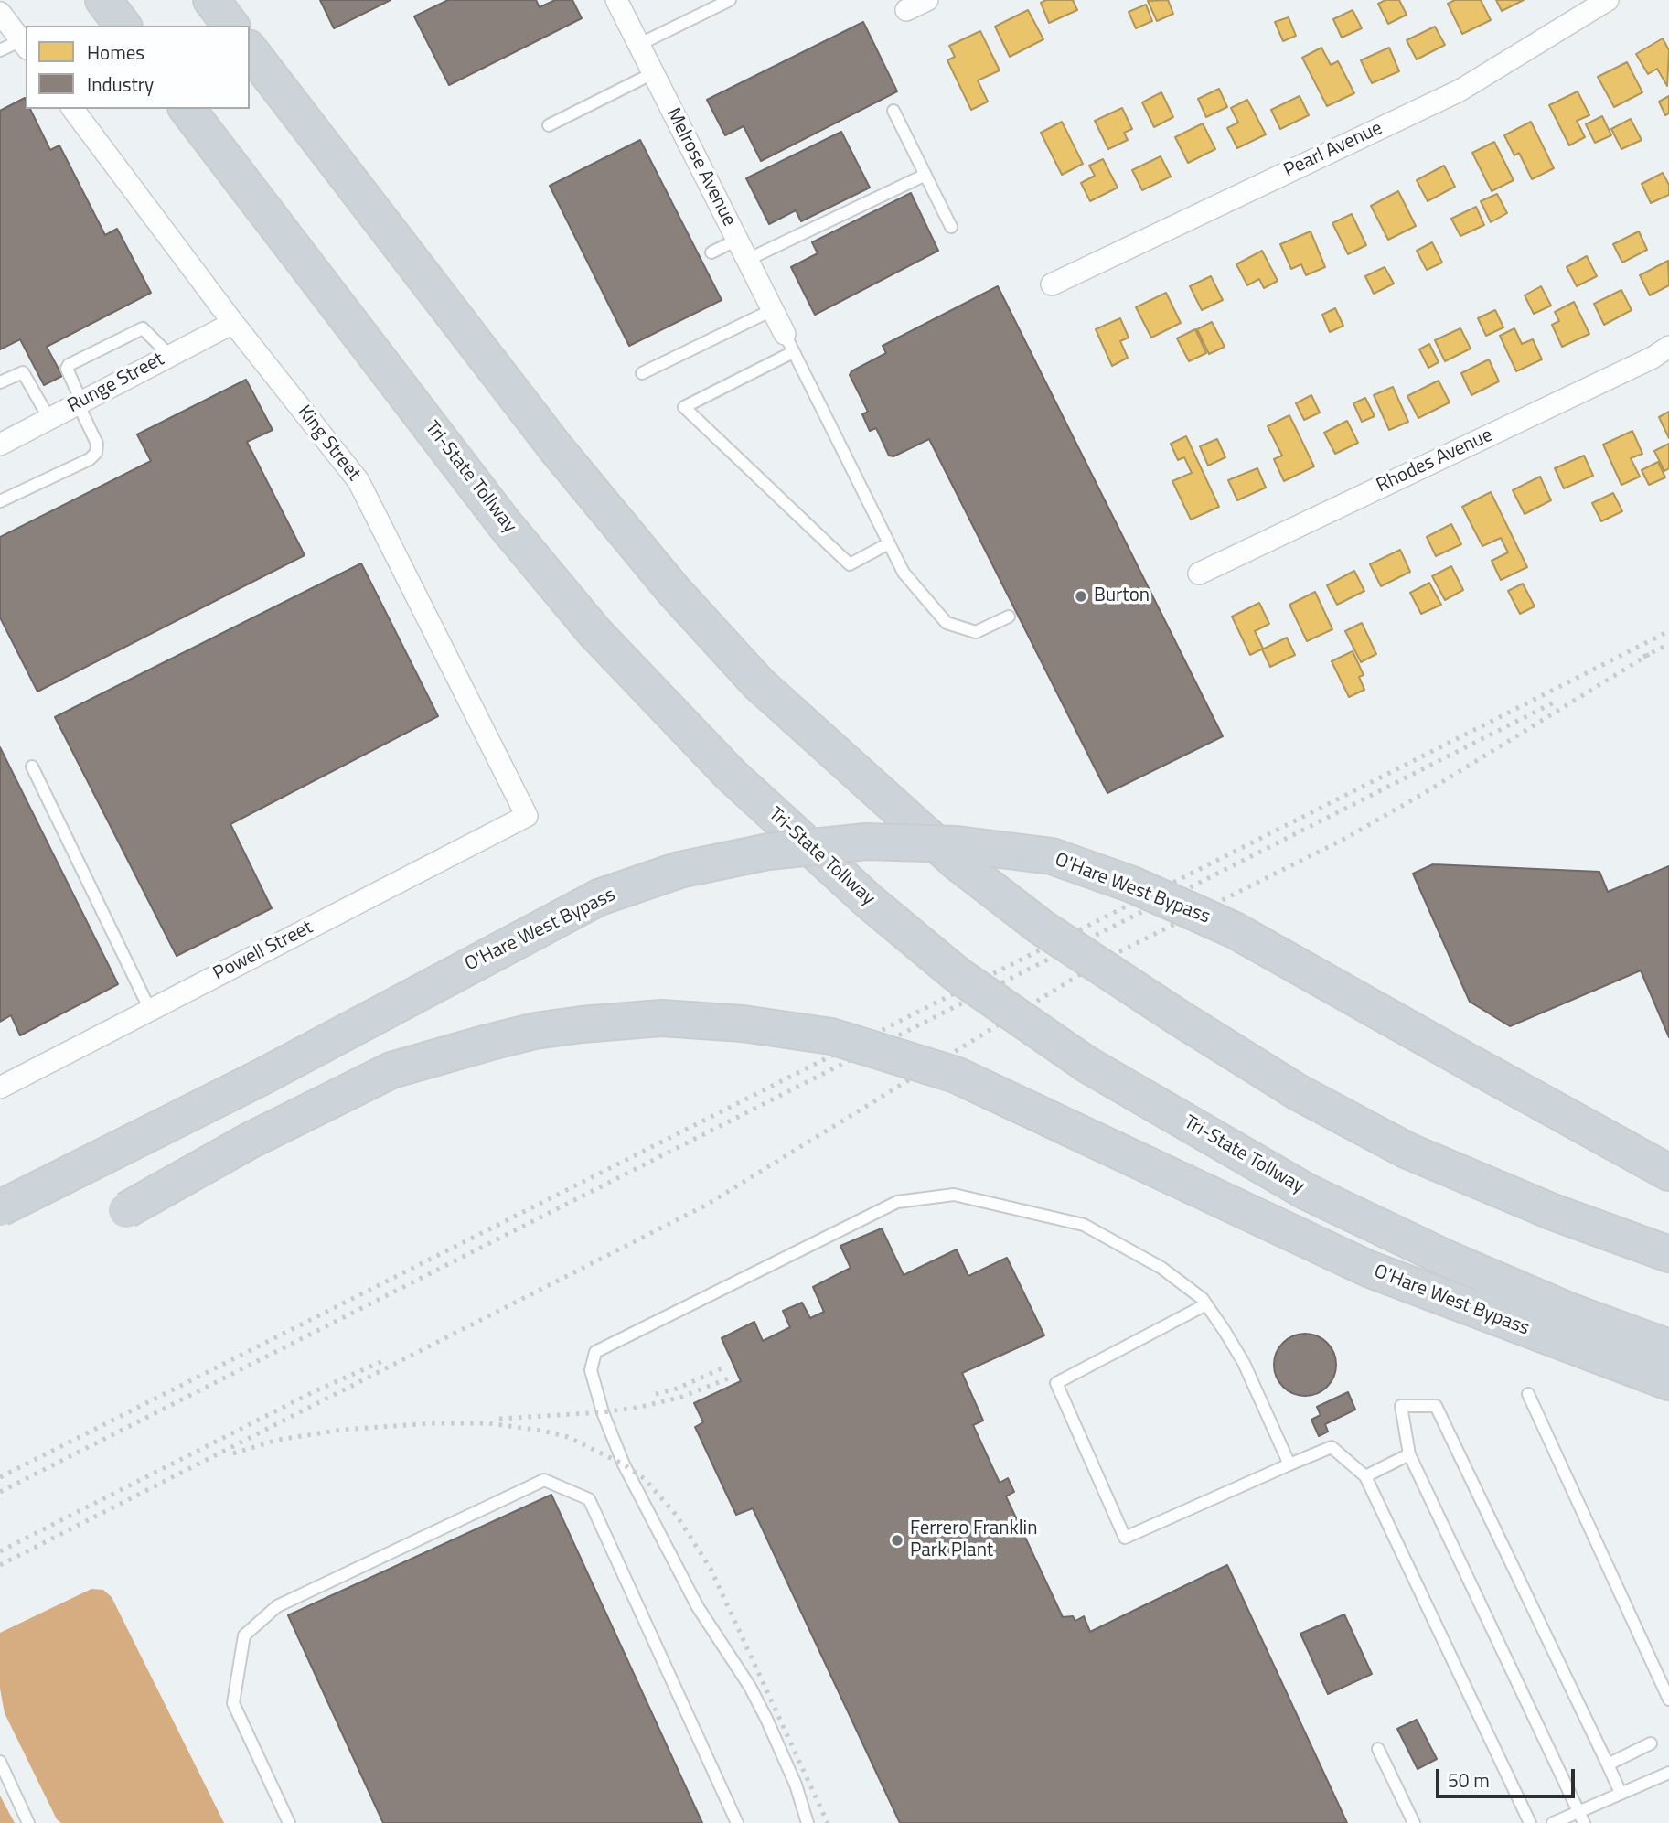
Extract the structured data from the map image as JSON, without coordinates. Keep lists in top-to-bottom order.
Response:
{
  "streets": {
    "highway": ["Tri-State Tollway", "O'Hare West Bypass"],
    "street": [
      "Pearl Avenue",
      "Melrose Avenue",
      "Runge Street",
      "King Street",
      "Rhodes Avenue",
      "Powell Street"
    ]
  },
  "crossings": [
    ["Runge Street", "King Street"],
    ["King Street", "Powell Street"]
  ],
  "places": ["Burton", "Ferrero Franklin Park Plant"],
  "legend": ["Homes", "Industry"],
  "scale_bar": "50 m"
}
